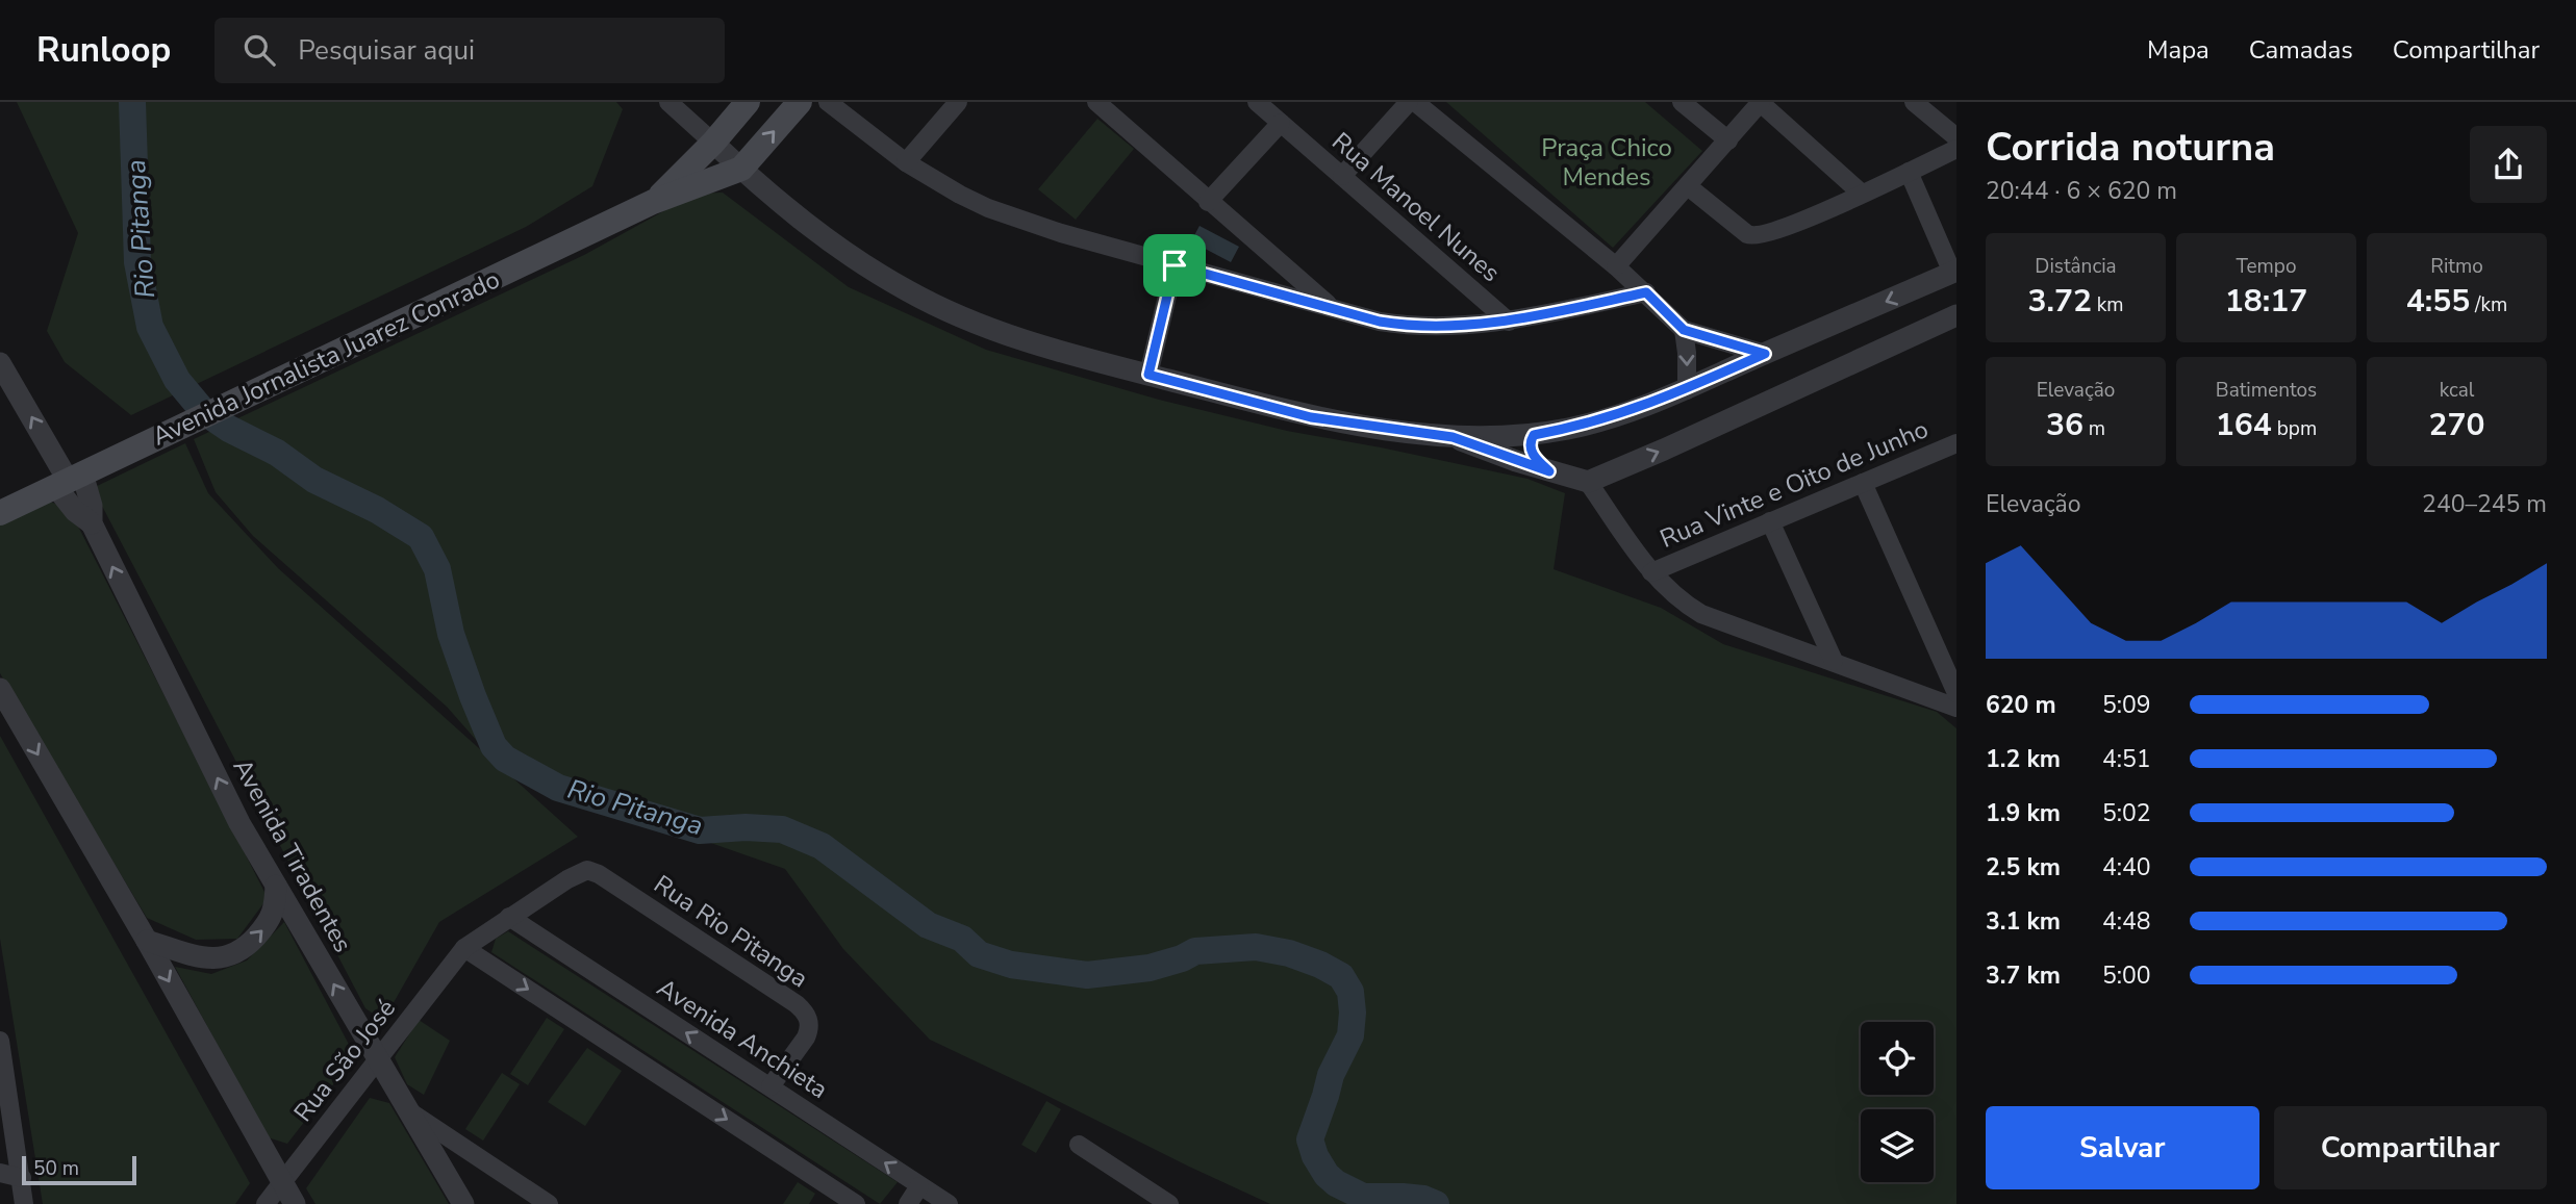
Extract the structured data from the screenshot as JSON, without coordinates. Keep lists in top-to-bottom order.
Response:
{
  "streets": {
    "main road": ["Avenida Jornalista Juarez Conrado"],
    "street": [
      "Rua Manoel Nunes",
      "Rua Vinte e Oito de Junho",
      "Avenida Tiradentes",
      "Rua Rio Pitanga",
      "Avenida Anchieta",
      "Rua São José"
    ]
  },
  "crossings": [
    ["Avenida Jornalista Juarez Conrado", "Avenida Tiradentes"],
    ["Avenida Tiradentes", "Rua São José"],
    ["Rua Rio Pitanga", "Avenida Anchieta"],
    ["Rua Rio Pitanga", "Rua São José"],
    ["Avenida Anchieta", "Rua São José"]
  ],
  "water": ["Rio Pitanga"],
  "parks": ["Praça Chico Mendes"],
  "scale_bar": "50 m",
  "page": {
    "header": "Runloop",
    "search": "Pesquisar aqui",
    "nav": ["Mapa", "Camadas", "Compartilhar"],
    "heading": ["Corrida noturna", "20:44 · 6 × 620 m"],
    "stats": [
      ["Distância", "3.72 km"],
      ["Tempo", "18:17"],
      ["Ritmo", "4:55 /km"],
      ["Elevação", "36 m"],
      ["Batimentos", "164 bpm"],
      ["kcal", "270"]
    ],
    "chart": ["Elevação", "240–245 m"],
    "list": [
      {
        "name": "620 m",
        "note": "5:09"
      },
      {
        "name": "1.2 km",
        "note": "4:51"
      },
      {
        "name": "1.9 km",
        "note": "5:02"
      },
      {
        "name": "2.5 km",
        "note": "4:40"
      },
      {
        "name": "3.1 km",
        "note": "4:48"
      },
      {
        "name": "3.7 km",
        "note": "5:00"
      }
    ],
    "buttons": ["Salvar", "Compartilhar"],
    "scale": "50 m"
  }
}
